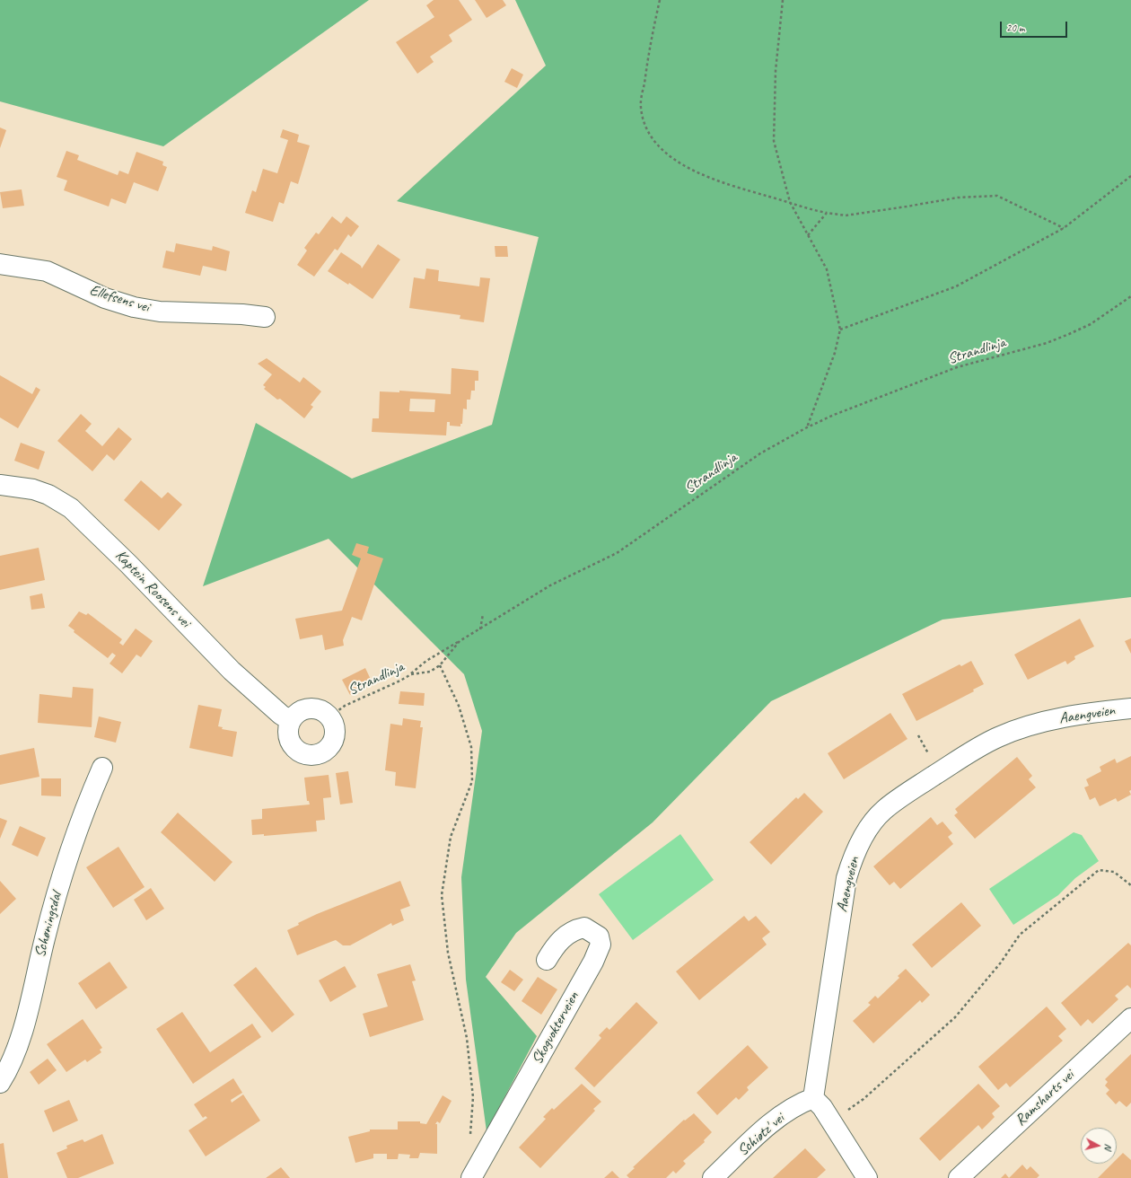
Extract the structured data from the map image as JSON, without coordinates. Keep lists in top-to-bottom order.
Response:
{
  "streets": {
    "street": [
      "Ellefsens vei",
      "Kaptein Roosens vei",
      "Aaengveien",
      "Schøningsdal",
      "Skogvokterveien",
      "Ramsharts vei",
      "Schiøtz' vei"
    ],
    "path": ["Strandlinja"]
  },
  "crossings": [
    ["Strandlinja", "Kaptein Roosens vei"],
    ["Aaengveien", "Schiøtz' vei"]
  ],
  "scale_bar": "20 m",
  "north": "right"
}
